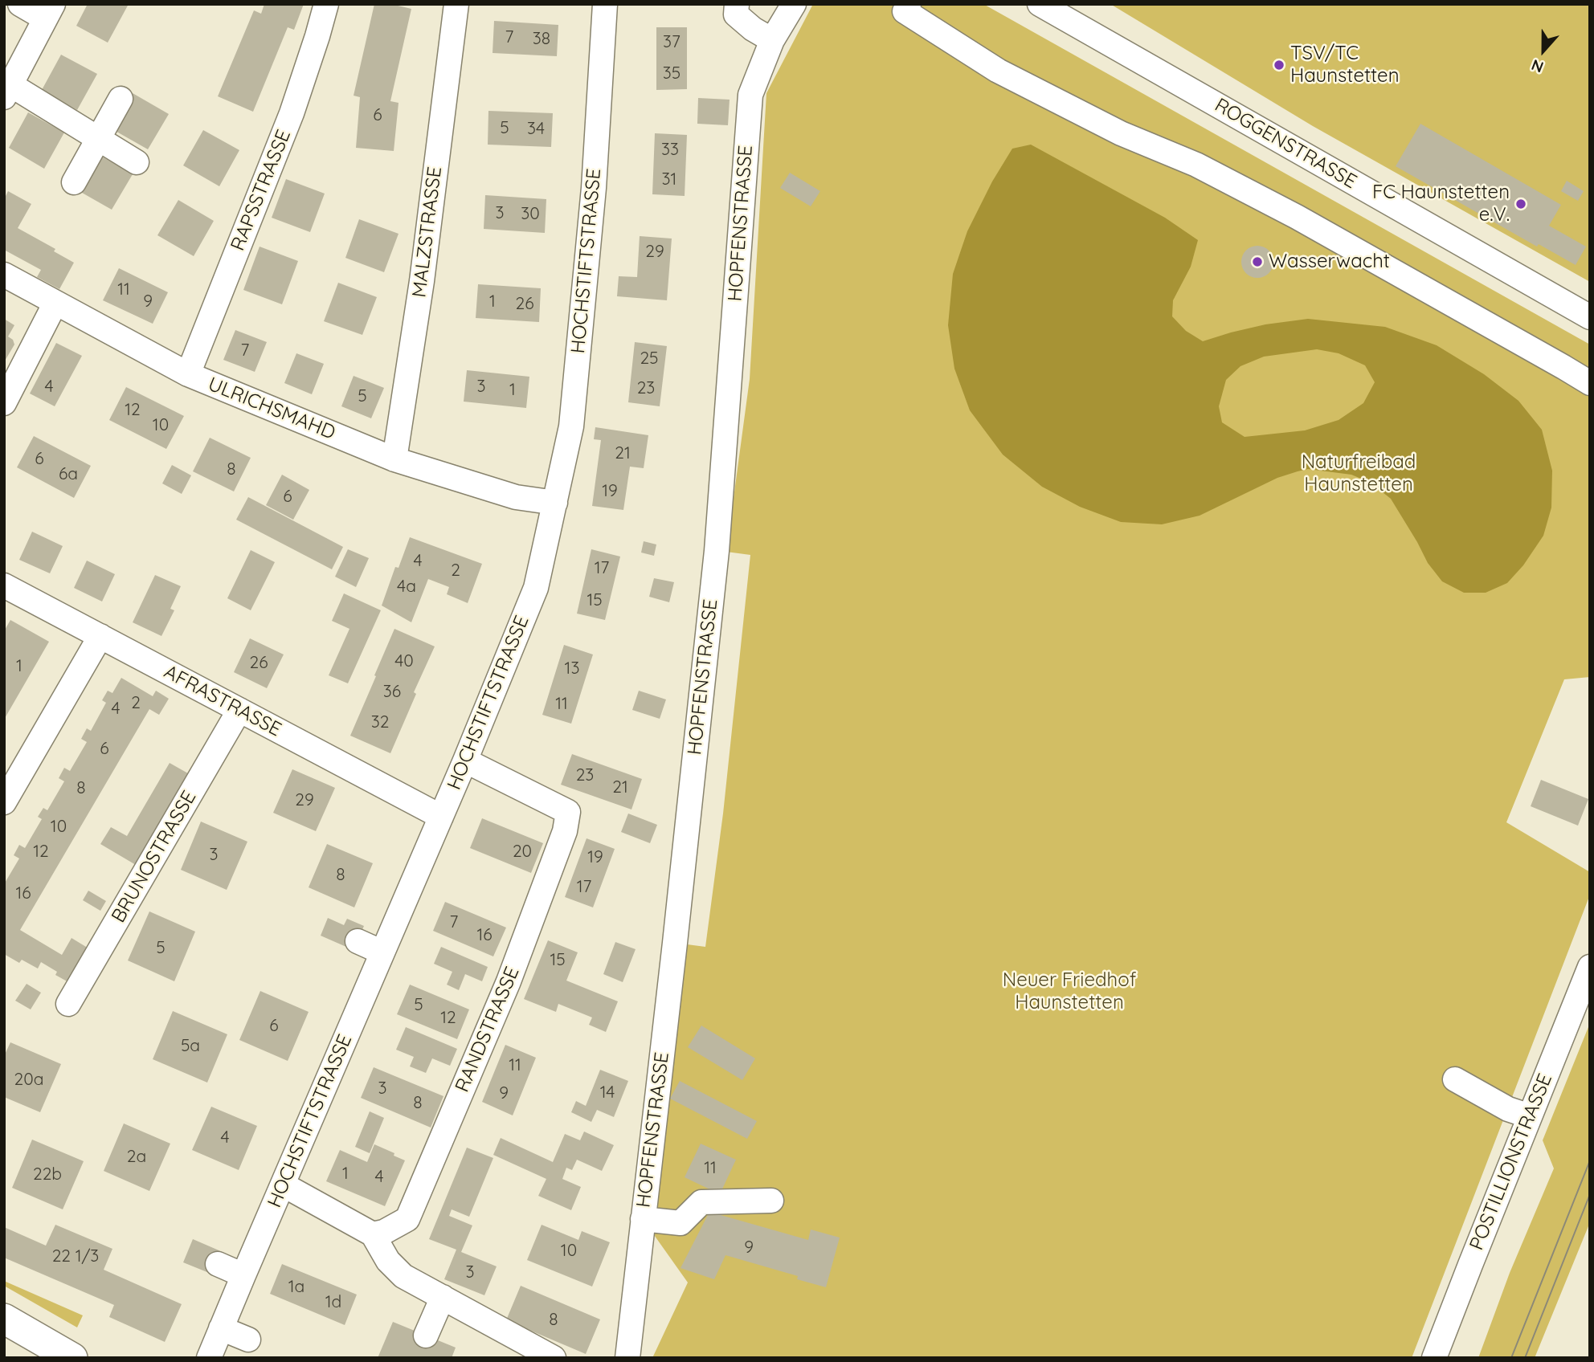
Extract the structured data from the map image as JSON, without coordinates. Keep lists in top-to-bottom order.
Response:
{
  "streets": {
    "street": [
      "ROGGENSTRASSE",
      "RAPSSTRASSE",
      "HOPFENSTRASSE",
      "MALZSTRASSE",
      "HOCHSTIFTSTRASSE",
      "ULRICHSMAHD",
      "AFRASTRASSE",
      "BRUNOSTRASSE",
      "RANDSTRASSE",
      "POSTILLIONSTRASSE"
    ]
  },
  "crossings": [
    ["RAPSSTRASSE", "ULRICHSMAHD"],
    ["MALZSTRASSE", "ULRICHSMAHD"],
    ["HOCHSTIFTSTRASSE", "ULRICHSMAHD"],
    ["HOCHSTIFTSTRASSE", "AFRASTRASSE"],
    ["HOCHSTIFTSTRASSE", "RANDSTRASSE"],
    ["AFRASTRASSE", "BRUNOSTRASSE"]
  ],
  "parks": ["Naturfreibad Haunstetten", "Neuer Friedhof Haunstetten"],
  "places": ["TSV/TC Haunstetten", "FC Haunstetten e.V.", "Wasserwacht"],
  "house_numbers": [
    "7",
    "38",
    "37",
    "35",
    "6",
    "5",
    "34",
    "33",
    "31",
    "3",
    "30",
    "29",
    "11",
    "9",
    "1",
    "26",
    "7",
    "25",
    "4",
    "3",
    "23",
    "1",
    "5",
    "12",
    "10",
    "21",
    "6",
    "8",
    "6a",
    "19",
    "6",
    "4",
    "17",
    "2",
    "4a",
    "15",
    "40",
    "26",
    "1",
    "13",
    "36",
    "2",
    "11",
    "4",
    "32",
    "6",
    "23",
    "21",
    "8",
    "29",
    "10",
    "12",
    "20",
    "3",
    "19",
    "8",
    "17",
    "16",
    "7",
    "16",
    "5",
    "15",
    "5",
    "12",
    "6",
    "5a",
    "11",
    "20a",
    "3",
    "14",
    "9",
    "8",
    "4",
    "2a",
    "11",
    "1",
    "22b",
    "4",
    "9",
    "10",
    "22 1/3",
    "3",
    "1a",
    "1d",
    "8"
  ],
  "north": "bottom"
}
